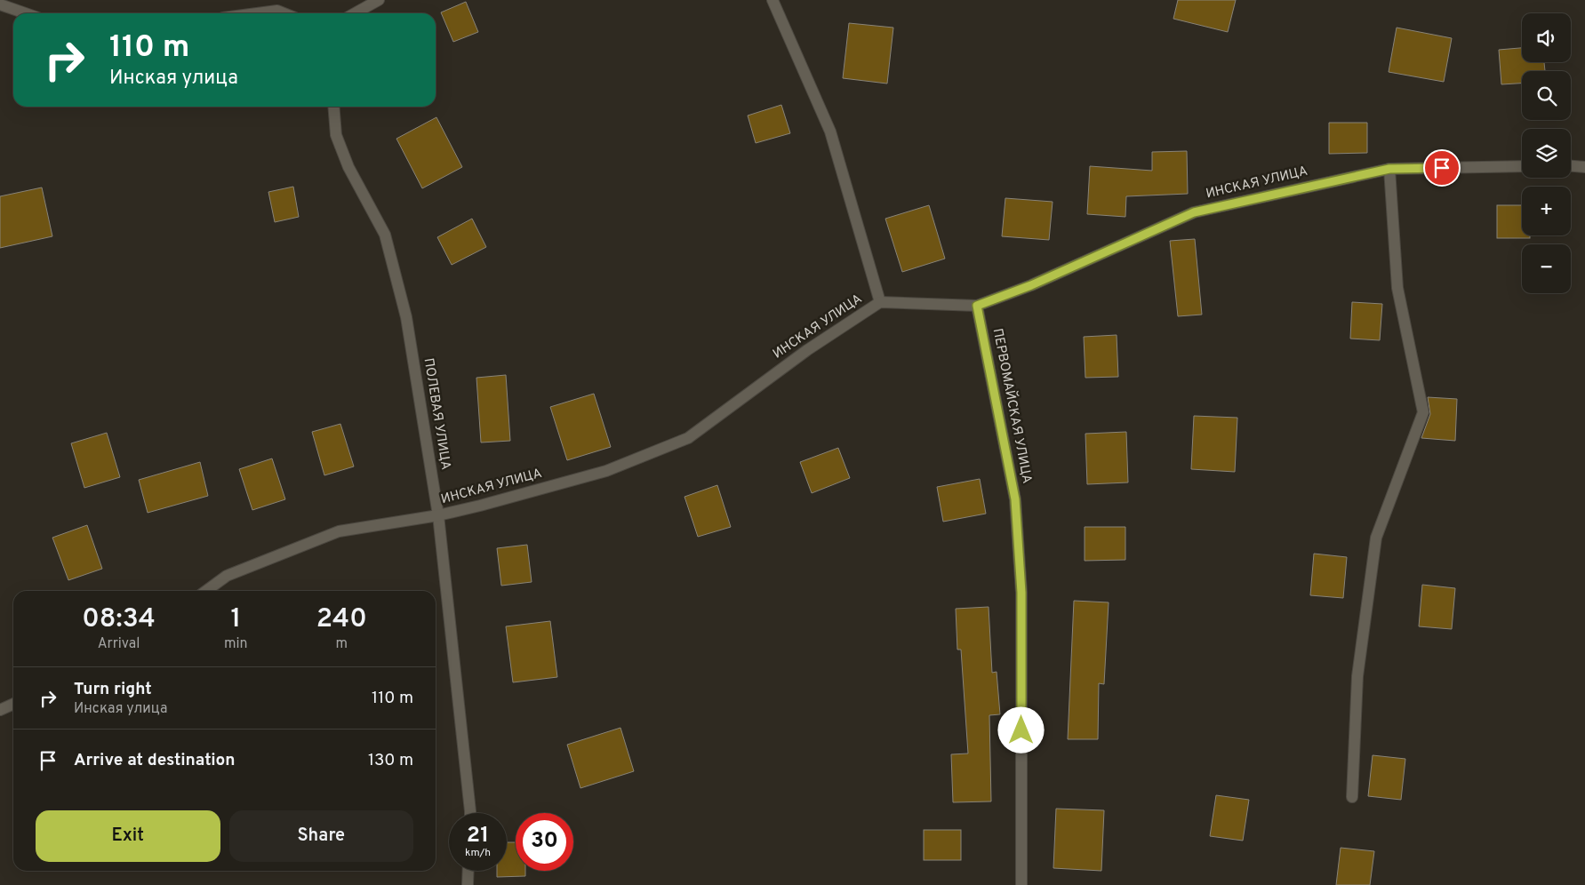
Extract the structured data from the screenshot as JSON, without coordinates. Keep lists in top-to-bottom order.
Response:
{
  "streets": {
    "street": ["ИНСКАЯ УЛИЦА", "ПЕРВОМАЙСКАЯ УЛИЦА", "ПОЛЕВАЯ УЛИЦА"]
  },
  "crossings": [
    ["ИНСКАЯ УЛИЦА", "ПЕРВОМАЙСКАЯ УЛИЦА"],
    ["ИНСКАЯ УЛИЦА", "ПОЛЕВАЯ УЛИЦА"]
  ],
  "page": {
    "map_buttons": ["+", "−"],
    "turn": ["110 m", "Инская улица"],
    "eta": [
      "08:34",
      "Arrival",
      "1",
      "min",
      "240",
      "m"
    ],
    "list": [
      {
        "name": "Turn right",
        "note": "Инская улица",
        "value": "110 m"
      },
      {
        "name": "Arrive at destination",
        "value": "130 m"
      }
    ],
    "buttons": ["Exit", "Share"],
    "speed": "21 km/h",
    "limit": "30"
  }
}
